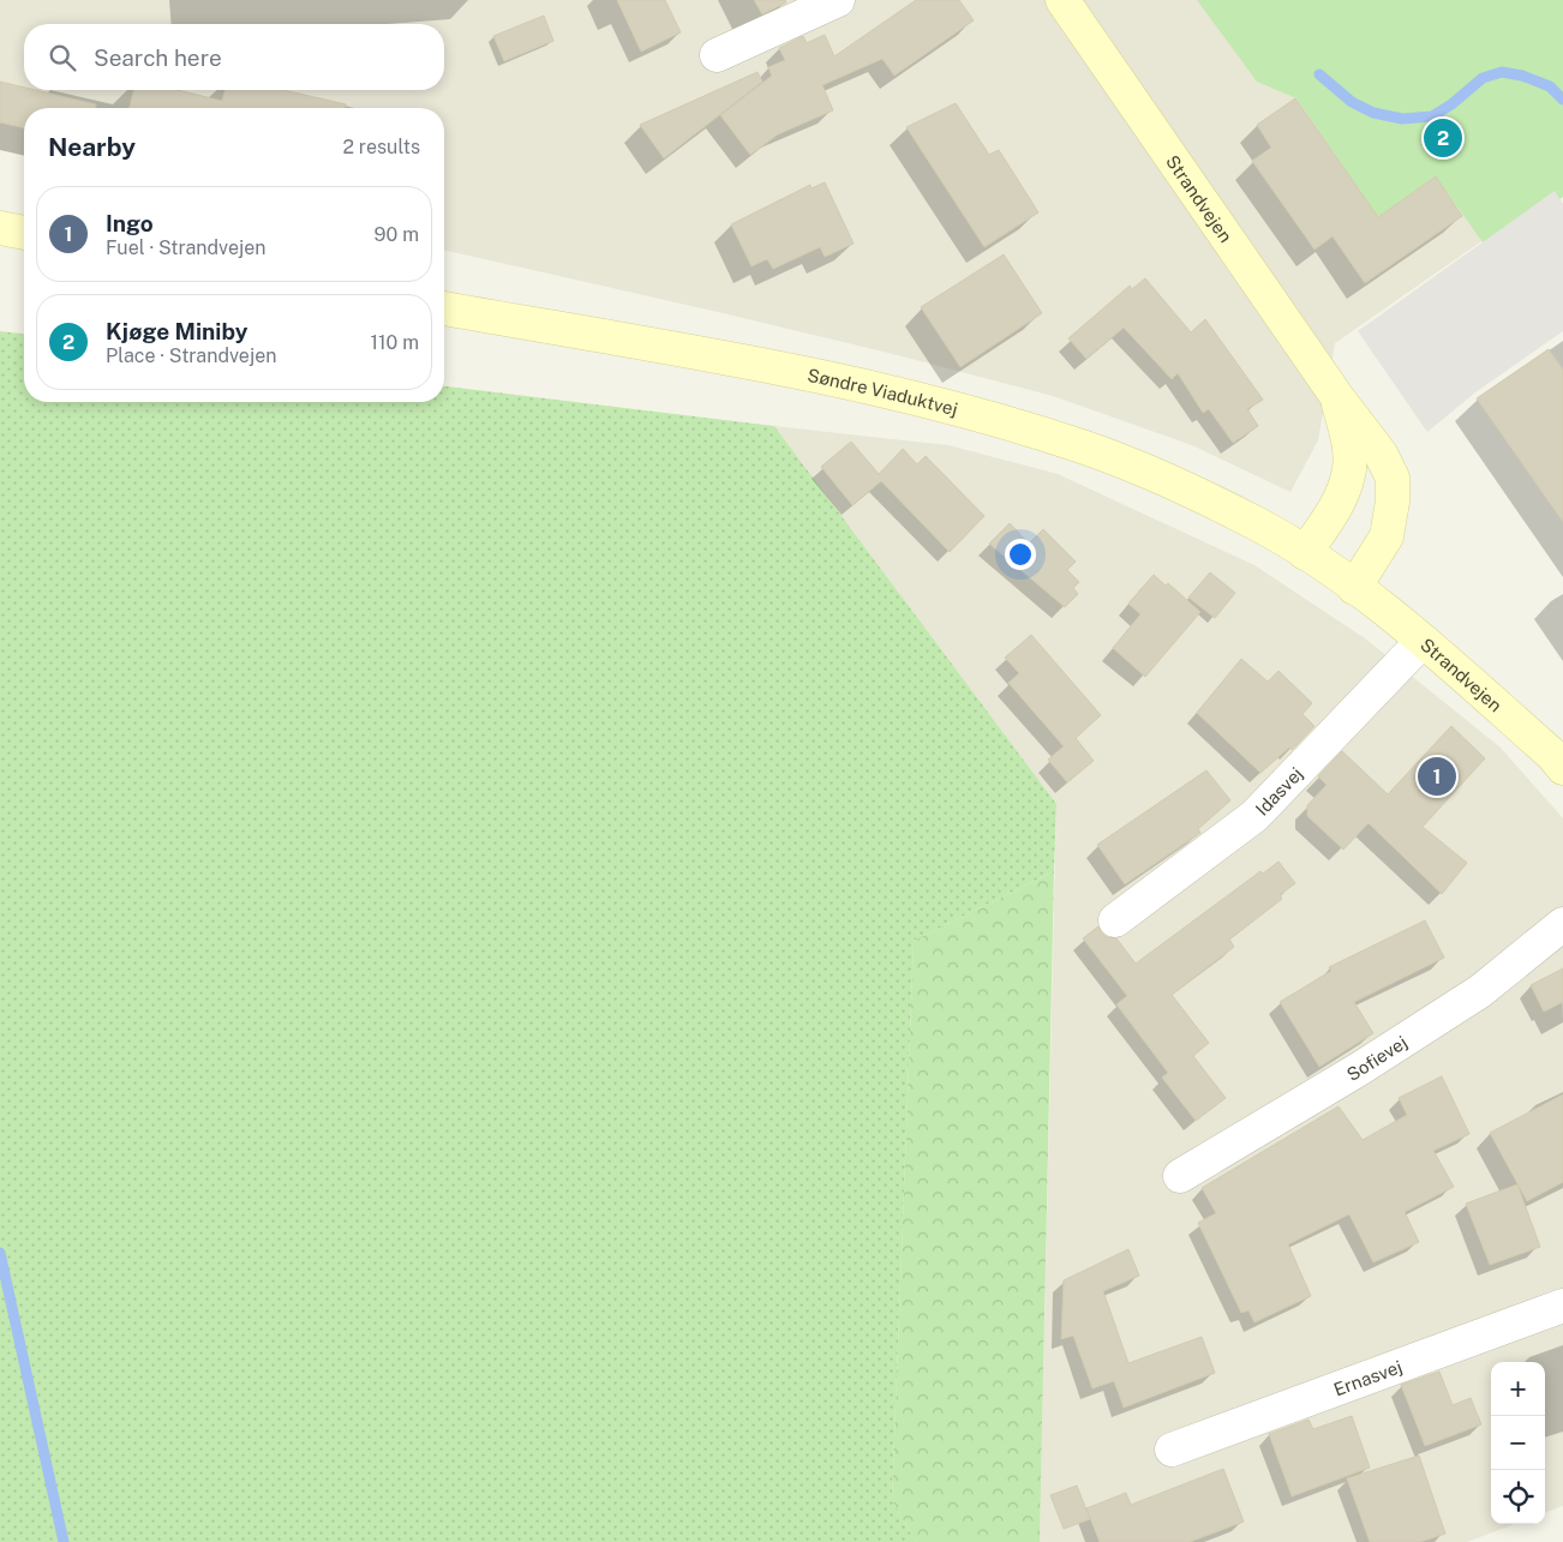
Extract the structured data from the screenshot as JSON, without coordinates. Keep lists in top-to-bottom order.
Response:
{
  "streets": {
    "main road": ["Strandvejen", "Søndre Viaduktvej"],
    "street": ["Idasvej", "Sofievej", "Ernasvej"]
  },
  "crossings": [
    ["Strandvejen", "Søndre Viaduktvej"],
    ["Strandvejen", "Idasvej"]
  ],
  "page": {
    "search": "Search here",
    "heading": ["Nearby", "2 results"],
    "pins": ["2", "1"],
    "list": [
      {
        "mark": "1",
        "name": "Ingo",
        "note": "Fuel · Strandvejen",
        "value": "90 m"
      },
      {
        "mark": "2",
        "name": "Kjøge Miniby",
        "note": "Place · Strandvejen",
        "value": "110 m"
      }
    ],
    "map_buttons": ["+", "−"]
  }
}
